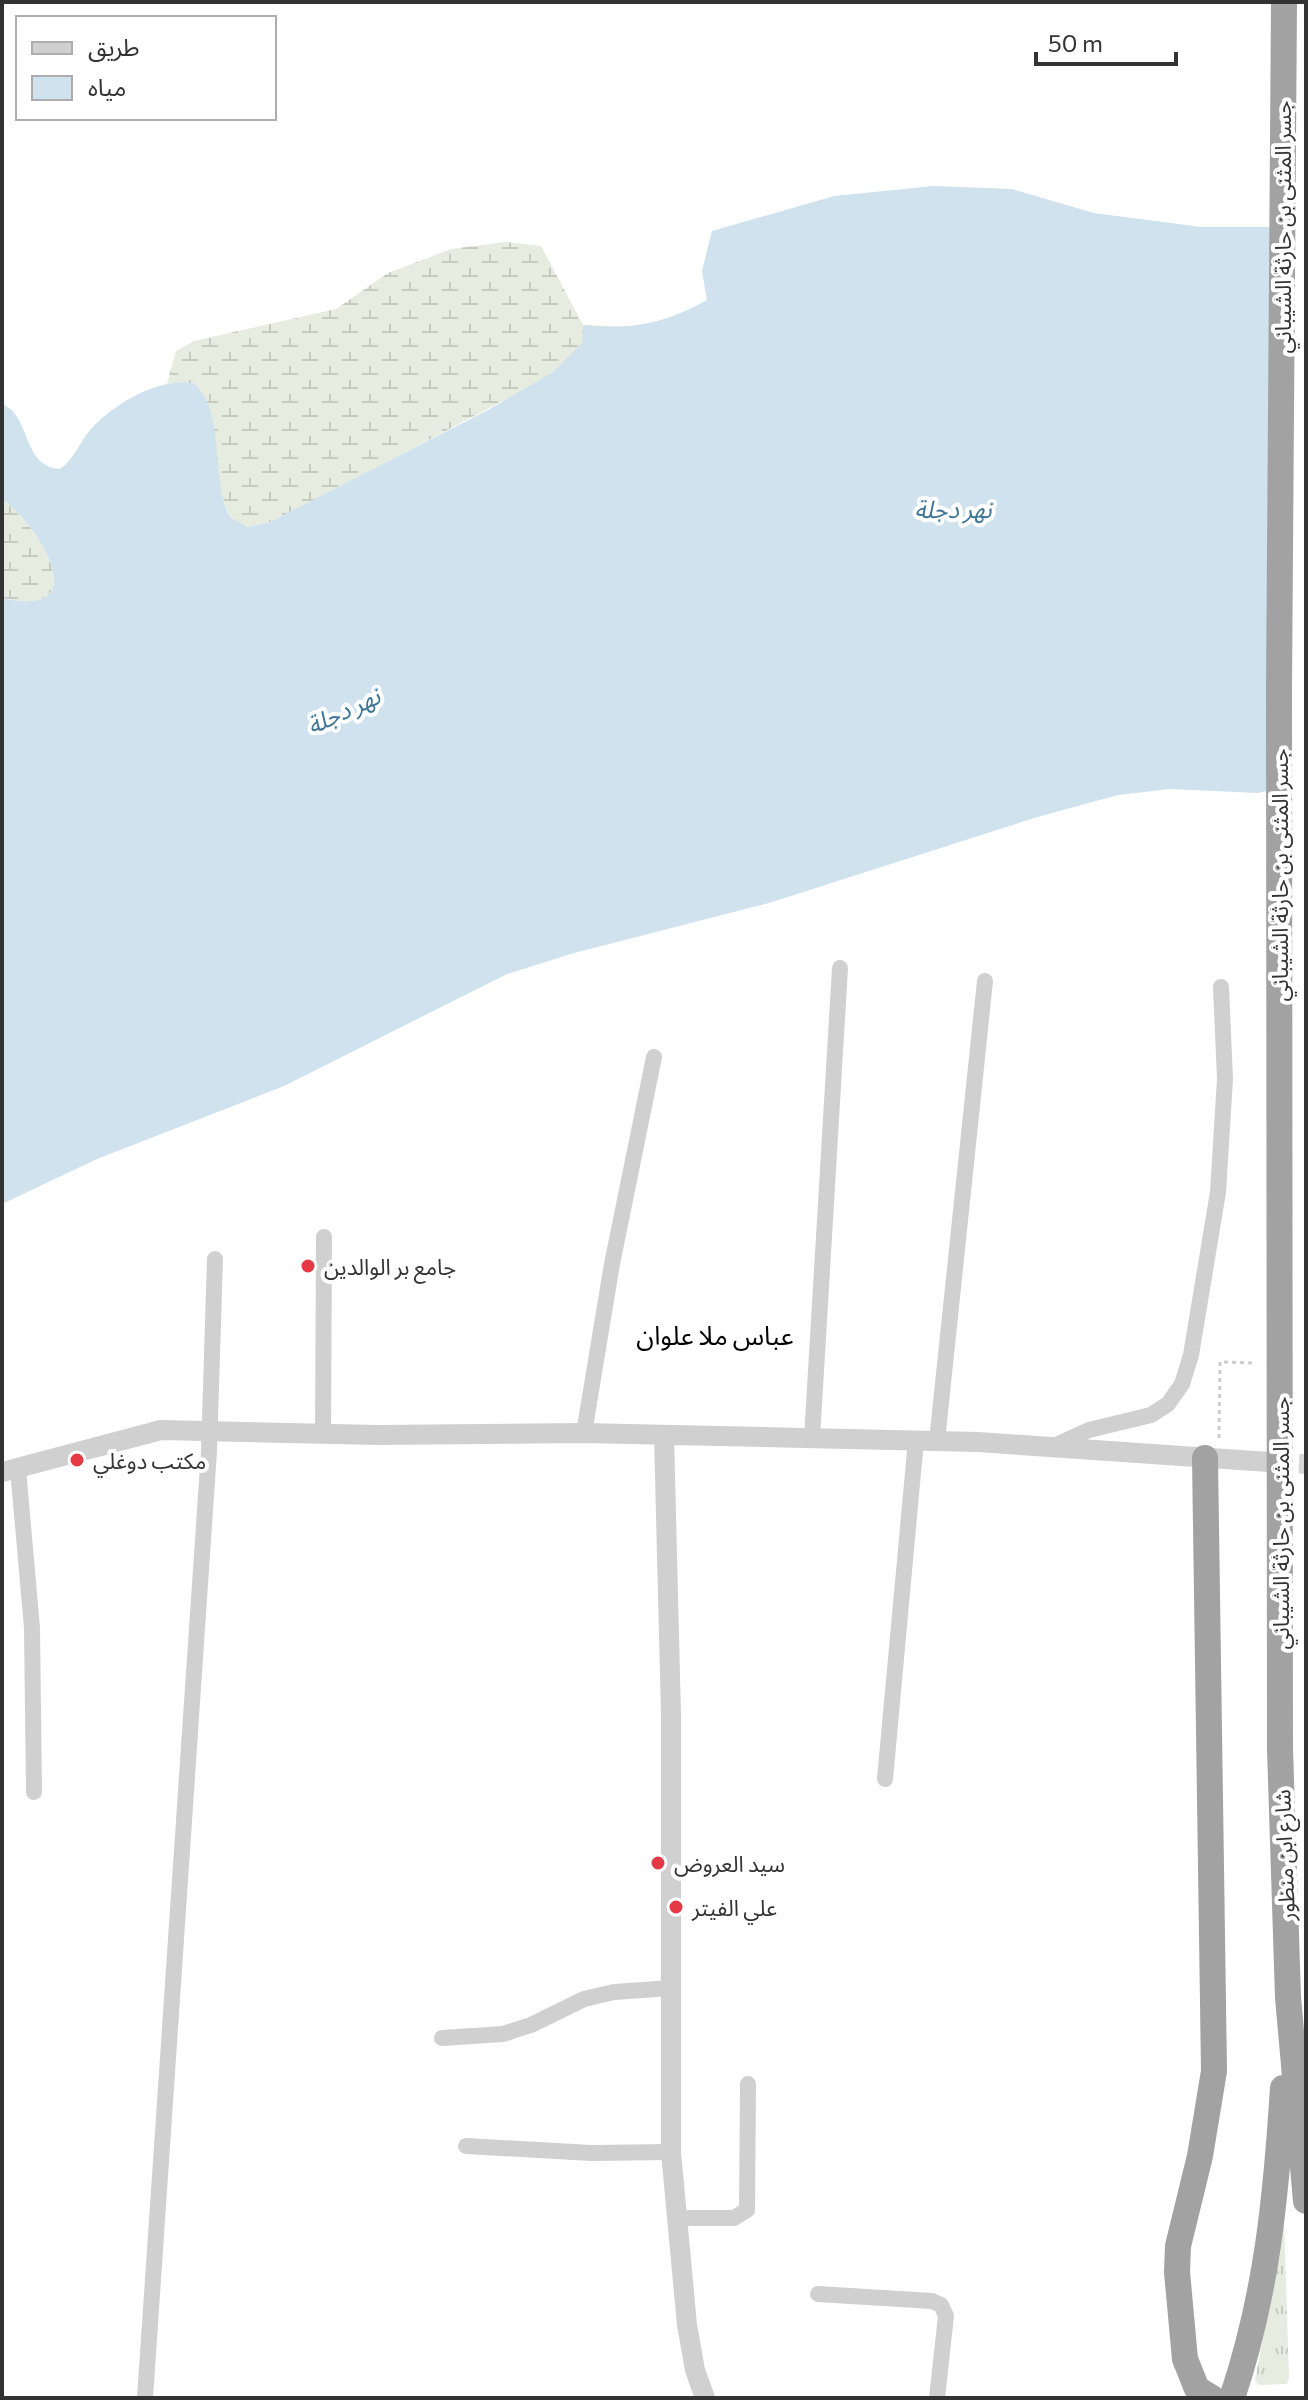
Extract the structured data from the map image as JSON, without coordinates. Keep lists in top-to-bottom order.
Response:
{
  "streets": {
    "highway": ["جسر المثنى بن حارثة الشيباني", "شارع ابن منظور"]
  },
  "crossings": [
    ["جسر المثنى بن حارثة الشيباني", "شارع ابن منظور"]
  ],
  "districts": ["عباس ملا علوان"],
  "water": ["نهر دجلة"],
  "places": [
    "جامع بر الوالدين",
    "مكتب دوغلي",
    "سيد العروض",
    "علي الفيتر"
  ],
  "legend": ["طريق", "مياه"],
  "scale_bar": "50 m"
}
